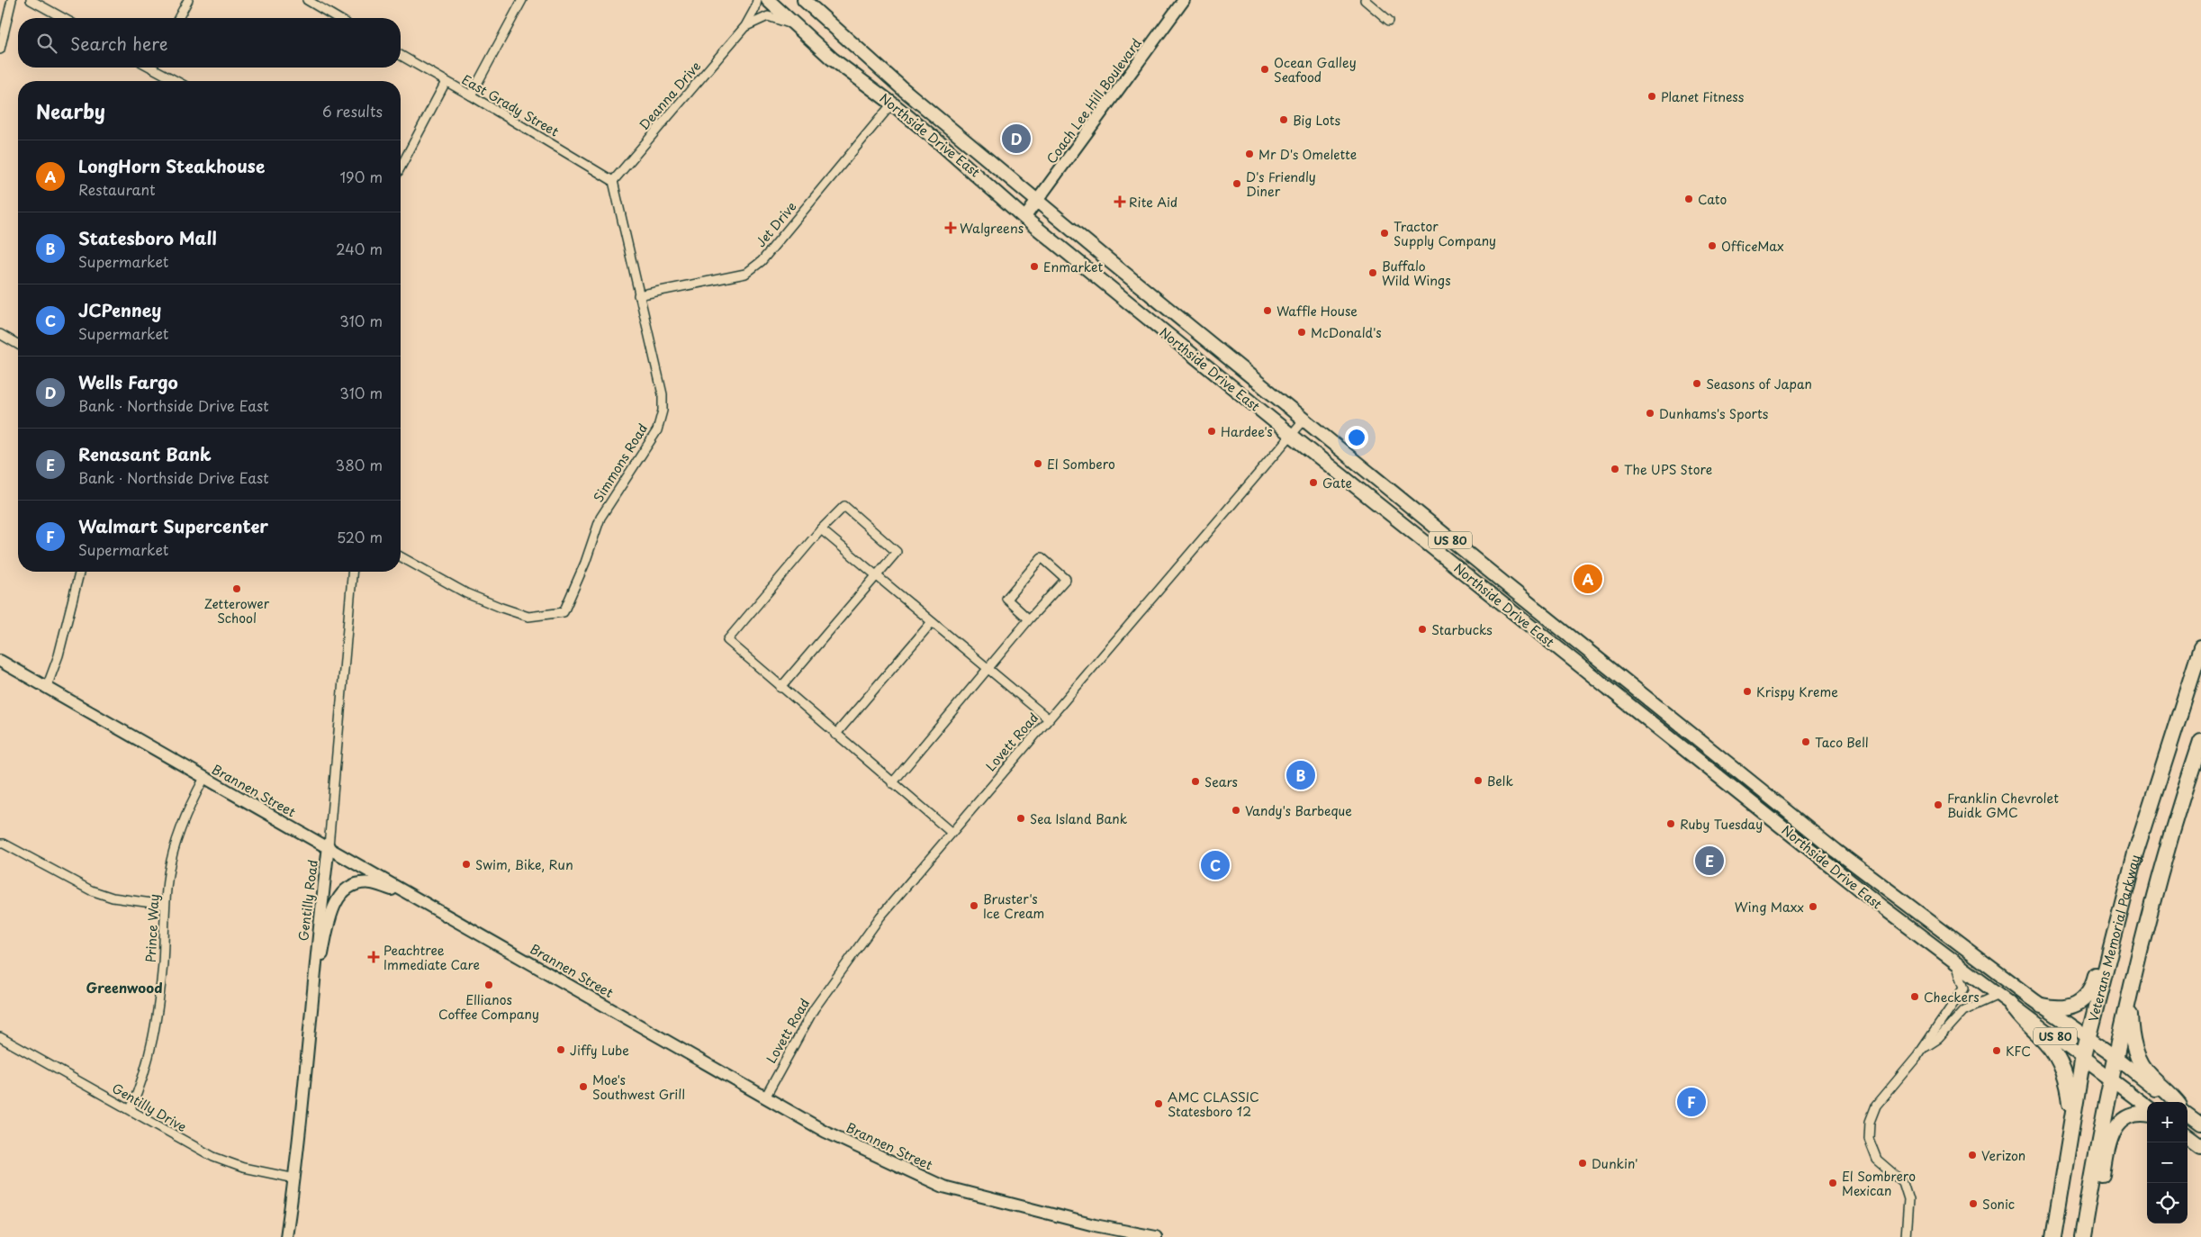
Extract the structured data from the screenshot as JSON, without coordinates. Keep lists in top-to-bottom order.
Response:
{
  "streets": {
    "highway": ["Veterans Memorial Parkway"],
    "main road": ["Northside Drive East", "US 80"],
    "street": [
      "Deanna Drive",
      "Coach Lee Hill Boulevard",
      "East Grady Street",
      "Jet Drive",
      "Simmons Road",
      "Lovett Road",
      "Brannen Street",
      "Gentilly Road",
      "Prince Way",
      "Gentilly Drive"
    ]
  },
  "crossings": [
    ["Deanna Drive", "East Grady Street"],
    ["Deanna Drive", "Northside Drive East"],
    ["Deanna Drive", "Simmons Road"],
    ["Coach Lee Hill Boulevard", "Northside Drive East"],
    ["East Grady Street", "Simmons Road"],
    ["Northside Drive East", "Jet Drive"],
    ["Northside Drive East", "Lovett Road"],
    ["Northside Drive East", "Veterans Memorial Parkway"],
    ["Jet Drive", "Simmons Road"],
    ["Lovett Road", "Brannen Street"],
    ["Brannen Street", "Gentilly Road"],
    ["Brannen Street", "Prince Way"],
    ["Gentilly Road", "Gentilly Drive"],
    ["Prince Way", "Gentilly Drive"]
  ],
  "districts": ["Greenwood"],
  "places": {
    "other": [
      "Ocean Galley Seafood",
      "Planet Fitness",
      "Big Lots",
      "Mr D's Omelette",
      "D's Friendly Diner",
      "Cato",
      "Tractor Supply Company",
      "OfficeMax",
      "Enmarket",
      "Buffalo Wild Wings",
      "Waffle House",
      "McDonald's",
      "Seasons of Japan",
      "Dunhams's Sports",
      "Hardee's",
      "El Sombero",
      "The UPS Store",
      "Gate",
      "Zetterower School",
      "Starbucks",
      "Krispy Kreme",
      "Taco Bell",
      "Belk",
      "Sears",
      "Franklin Chevrolet Buidk GMC",
      "Vandy's Barbeque",
      "Sea Island Bank",
      "Ruby Tuesday",
      "Swim, Bike, Run",
      "Bruster's Ice Cream",
      "Wing Maxx",
      "Ellianos Coffee Company",
      "Checkers",
      "Jiffy Lube",
      "KFC",
      "Moe's Southwest Grill",
      "AMC CLASSIC Statesboro 12",
      "Verizon",
      "Dunkin'",
      "El Sombrero Mexican",
      "Sonic"
    ],
    "health": ["Rite Aid", "Walgreens", "Peachtree Immediate Care"]
  },
  "page": {
    "search": "Search here",
    "heading": ["Nearby", "6 results"],
    "pins": [
      "D",
      "A",
      "B",
      "E",
      "C",
      "F"
    ],
    "list": [
      {
        "mark": "A",
        "name": "LongHorn Steakhouse",
        "note": "Restaurant",
        "value": "190 m"
      },
      {
        "mark": "B",
        "name": "Statesboro Mall",
        "note": "Supermarket",
        "value": "240 m"
      },
      {
        "mark": "C",
        "name": "JCPenney",
        "note": "Supermarket",
        "value": "310 m"
      },
      {
        "mark": "D",
        "name": "Wells Fargo",
        "note": "Bank · Northside Drive East",
        "value": "310 m"
      },
      {
        "mark": "E",
        "name": "Renasant Bank",
        "note": "Bank · Northside Drive East",
        "value": "380 m"
      },
      {
        "mark": "F",
        "name": "Walmart Supercenter",
        "note": "Supermarket",
        "value": "520 m"
      }
    ],
    "map_buttons": ["+", "−"]
  }
}
